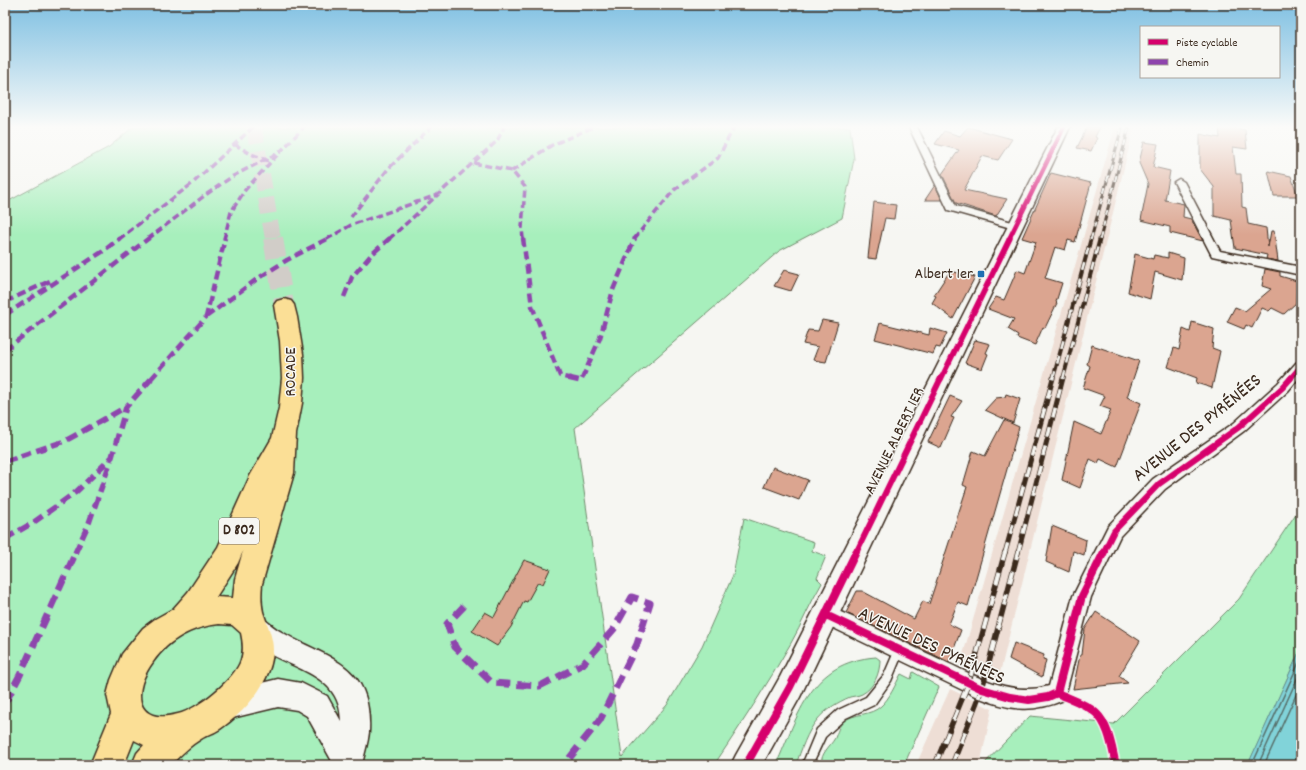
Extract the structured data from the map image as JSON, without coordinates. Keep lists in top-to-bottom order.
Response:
{
  "streets": {
    "main road": ["ROCADE", "AVENUE ALBERT 1ER", "D 802"],
    "street": ["AVENUE DES PYRÉNÉES"]
  },
  "crossings": [
    ["ROCADE", "D 802"],
    ["AVENUE DES PYRÉNÉES", "AVENUE ALBERT 1ER"]
  ],
  "places": {
    "transit": ["Albert 1er"]
  },
  "legend": ["Piste cyclable", "Chemin"]
}
